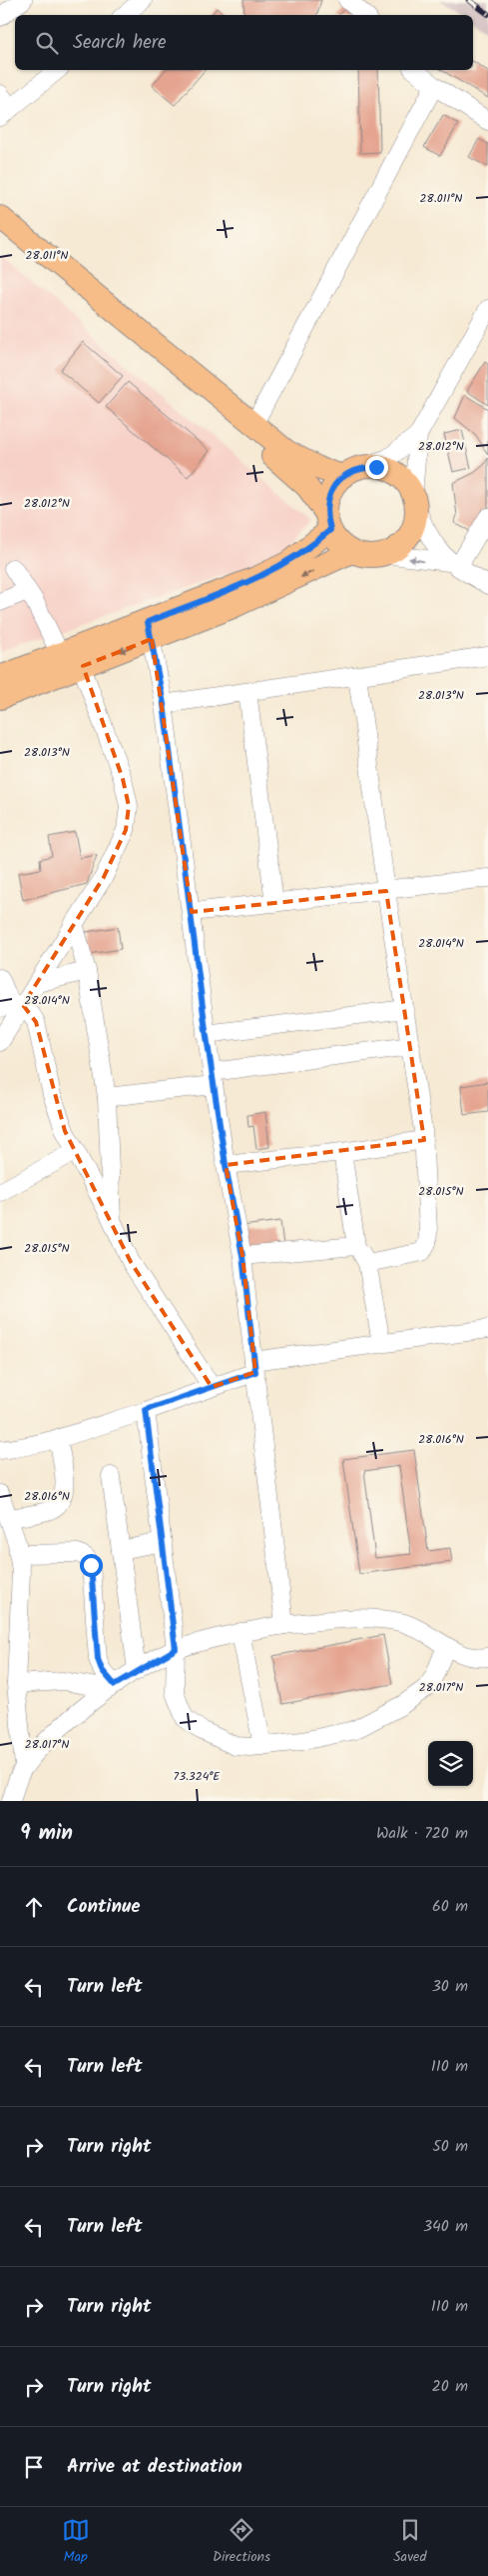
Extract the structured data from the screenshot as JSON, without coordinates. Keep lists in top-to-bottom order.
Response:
{
  "page": {
    "search": "Search here",
    "heading": ["9 min", "Walk · 720 m"],
    "list": [
      ["Continue", "60 m"],
      ["Turn left", "30 m"],
      ["Turn left", "110 m"],
      ["Turn right", "50 m"],
      ["Turn left", "340 m"],
      ["Turn right", "110 m"],
      ["Turn right", "20 m"],
      "Arrive at destination"
    ],
    "nav": ["Map", "Directions", "Saved"]
  },
  "coordinates": [
    "28.011°N",
    "28.012°N",
    "28.013°N",
    "28.014°N",
    "28.015°N",
    "28.016°N",
    "28.017°N",
    "73.324°E"
  ]
}
